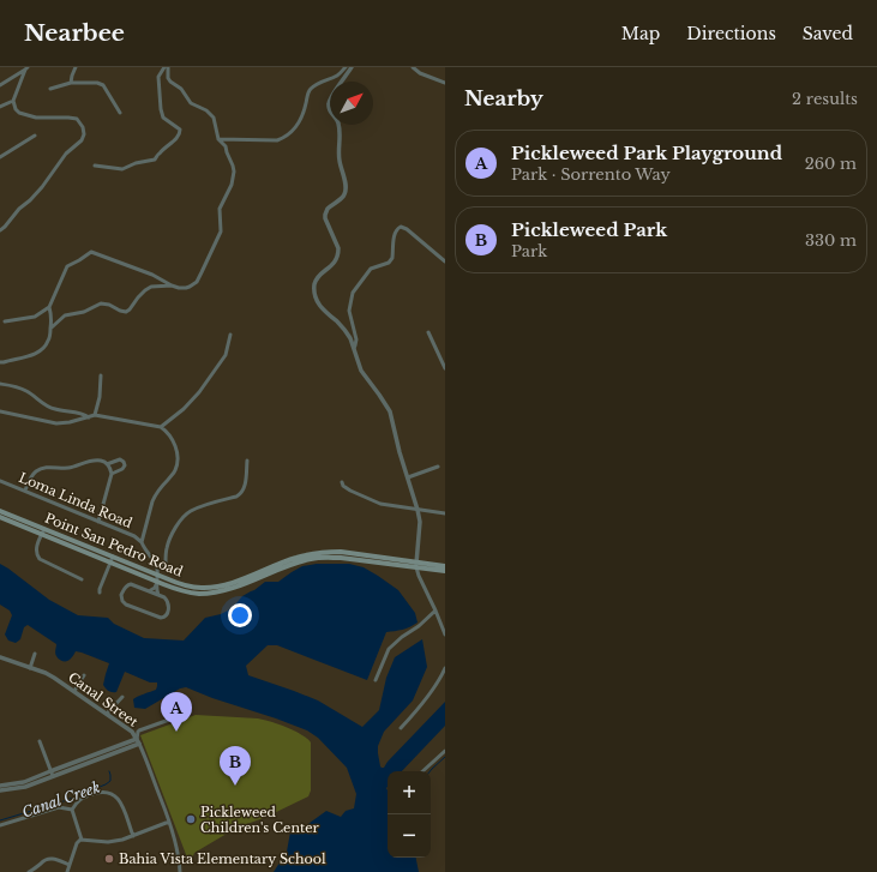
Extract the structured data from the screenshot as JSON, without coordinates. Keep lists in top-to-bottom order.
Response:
{
  "streets": {
    "main road": ["Point San Pedro Road"],
    "street": ["Loma Linda Road", "Canal Street"]
  },
  "water": ["Canal Creek"],
  "places": ["Pickleweed Children's Center", "Bahia Vista Elementary School"],
  "north": "top right",
  "page": {
    "header": "Nearbee",
    "nav": ["Map", "Directions", "Saved"],
    "heading": ["Nearby", "2 results"],
    "list": [
      {
        "mark": "A",
        "name": "Pickleweed Park Playground",
        "note": "Park · Sorrento Way",
        "value": "260 m"
      },
      {
        "mark": "B",
        "name": "Pickleweed Park",
        "note": "Park",
        "value": "330 m"
      }
    ],
    "pins": ["A", "B"],
    "map_buttons": ["+", "−"]
  }
}
